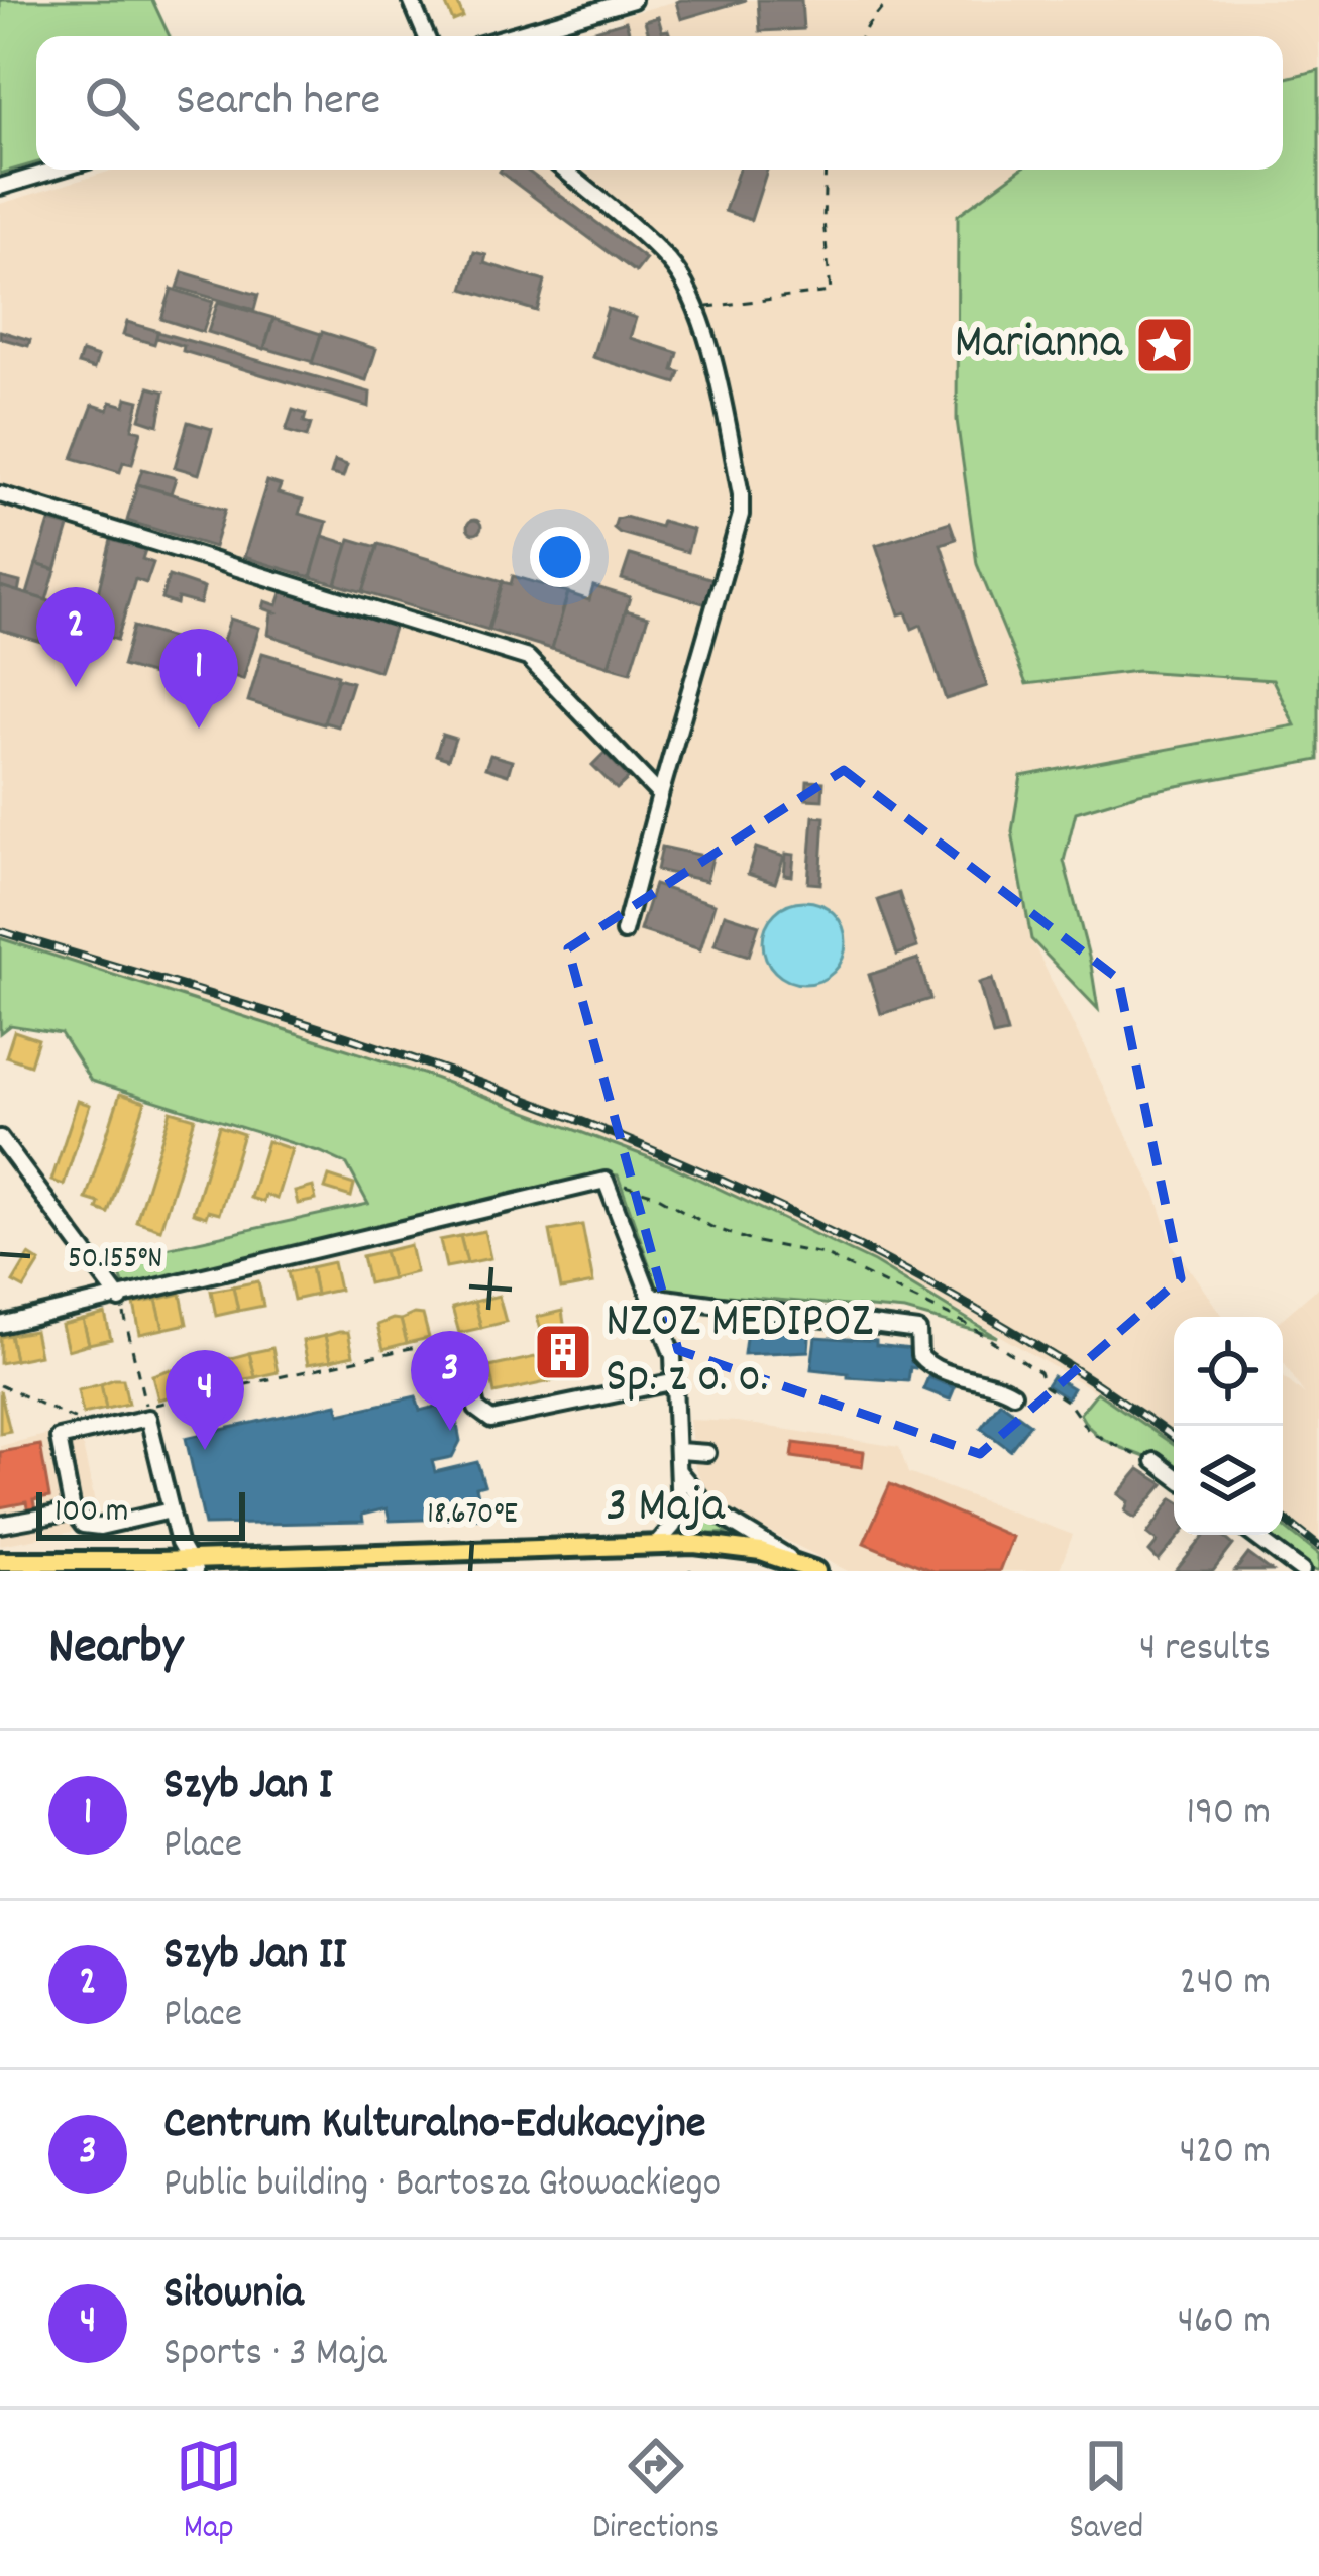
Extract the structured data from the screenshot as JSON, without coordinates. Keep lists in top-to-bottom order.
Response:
{
  "streets": {
    "main road": ["3 Maja"]
  },
  "places": {
    "place": ["Marianna"],
    "building": ["NZOZ MEDIPOZ Sp. z o. o."]
  },
  "scale_bar": "100 m",
  "page": {
    "search": "Search here",
    "pins": [
      "2",
      "1",
      "3",
      "4"
    ],
    "scale": "100 m",
    "heading": ["Nearby", "4 results"],
    "list": [
      {
        "mark": "1",
        "name": "Szyb Jan I",
        "note": "Place",
        "value": "190 m"
      },
      {
        "mark": "2",
        "name": "Szyb Jan II",
        "note": "Place",
        "value": "240 m"
      },
      {
        "mark": "3",
        "name": "Centrum Kulturalno-Edukacyjne",
        "note": "Public building · Bartosza Głowackiego",
        "value": "420 m"
      },
      {
        "mark": "4",
        "name": "Siłownia",
        "note": "Sports · 3 Maja",
        "value": "460 m"
      }
    ],
    "nav": ["Map", "Directions", "Saved"]
  },
  "coordinates": ["50.155°N", "18.670°E"]
}
